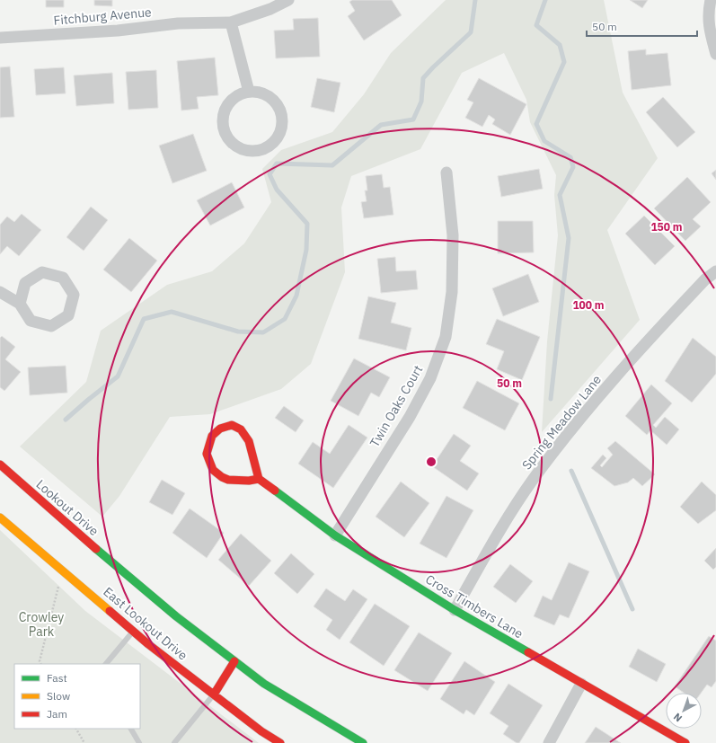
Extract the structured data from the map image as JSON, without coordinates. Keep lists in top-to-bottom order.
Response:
{
  "streets": {
    "main road": ["Lookout Drive", "Cross Timbers Lane", "East Lookout Drive"],
    "street": ["Fitchburg Avenue", "Twin Oaks Court", "Spring Meadow Lane"]
  },
  "crossings": [
    ["Twin Oaks Court", "Cross Timbers Lane"],
    ["Spring Meadow Lane", "Cross Timbers Lane"],
    ["Lookout Drive", "East Lookout Drive"]
  ],
  "parks": ["Crowley Park"],
  "legend": ["Fast", "Slow", "Jam"],
  "scale_bar": "50 m",
  "north": "bottom left",
  "rings": ["150 m", "100 m", "50 m"]
}
